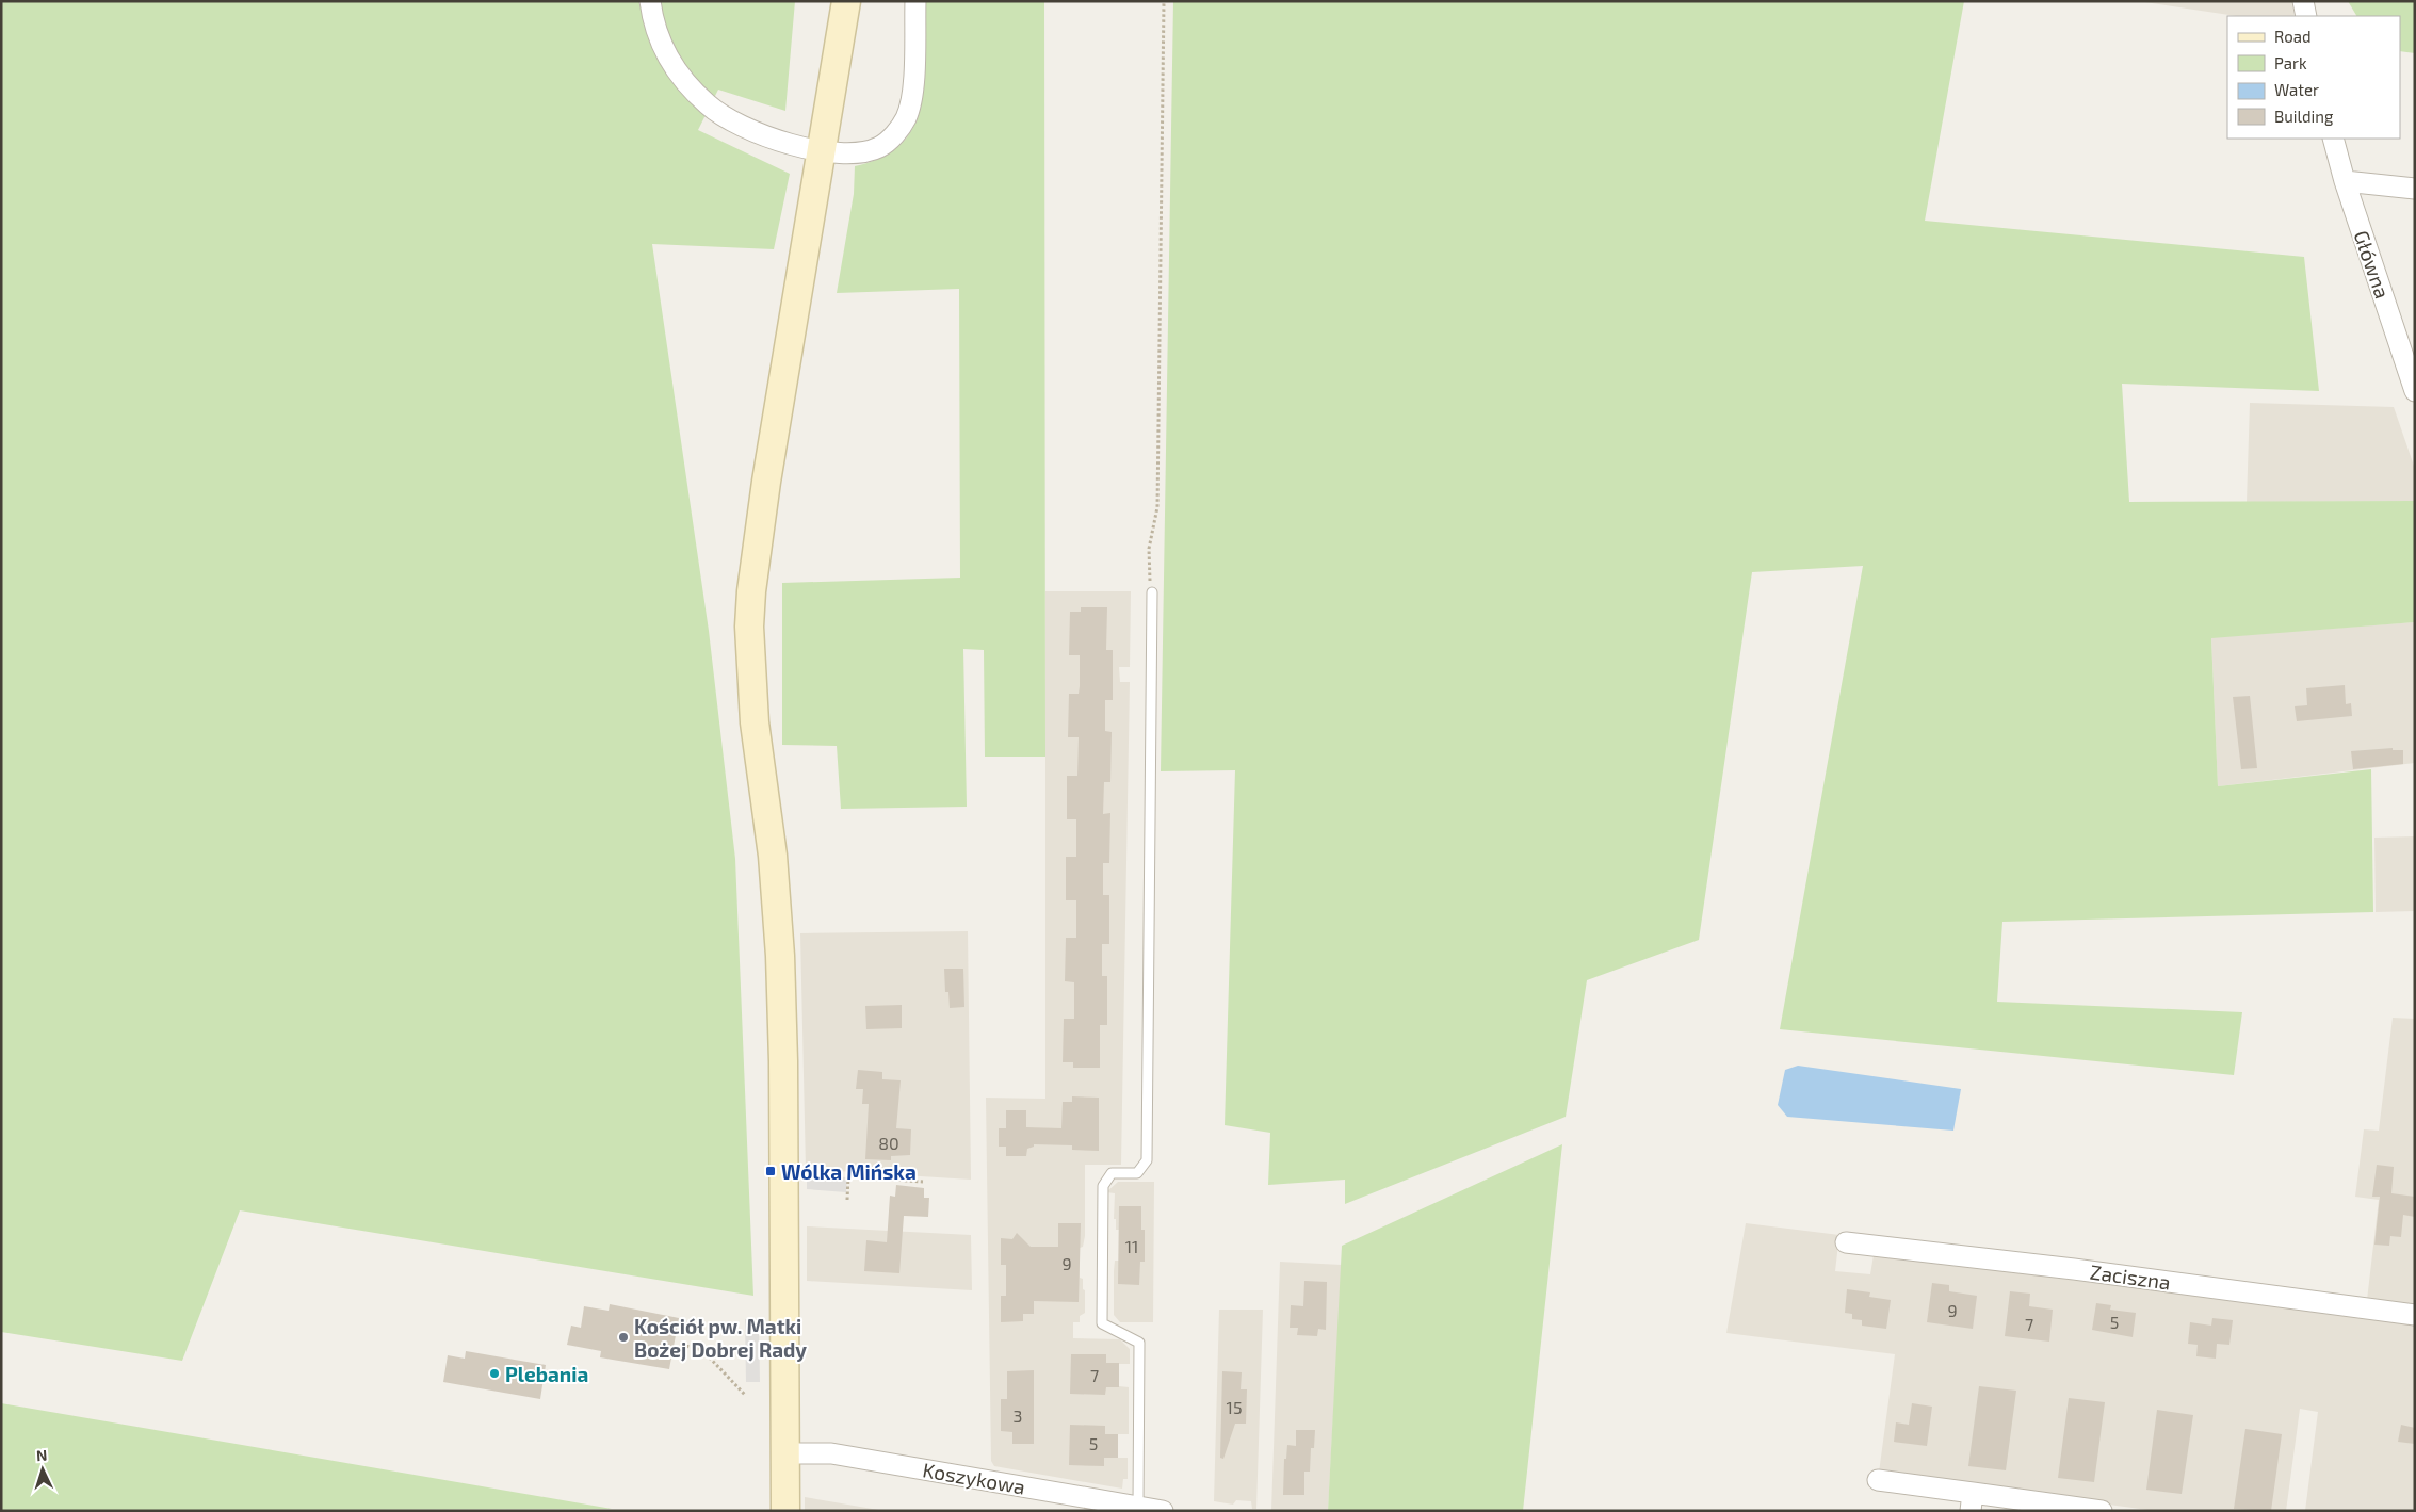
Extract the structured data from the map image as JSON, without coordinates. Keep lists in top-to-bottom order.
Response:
{
  "streets": {
    "street": ["Główna", "Zaciszna", "Koszykowa"]
  },
  "places": {
    "transit": ["Wólka Mińska"],
    "other": ["Kościół pw. Matki Bożej Dobrej Rady", "Plebania"]
  },
  "house_numbers": [
    "80",
    "11",
    "9",
    "9",
    "5",
    "7",
    "7",
    "15",
    "3",
    "5"
  ],
  "legend": [
    "Road",
    "Park",
    "Water",
    "Building"
  ],
  "north": "top"
}
